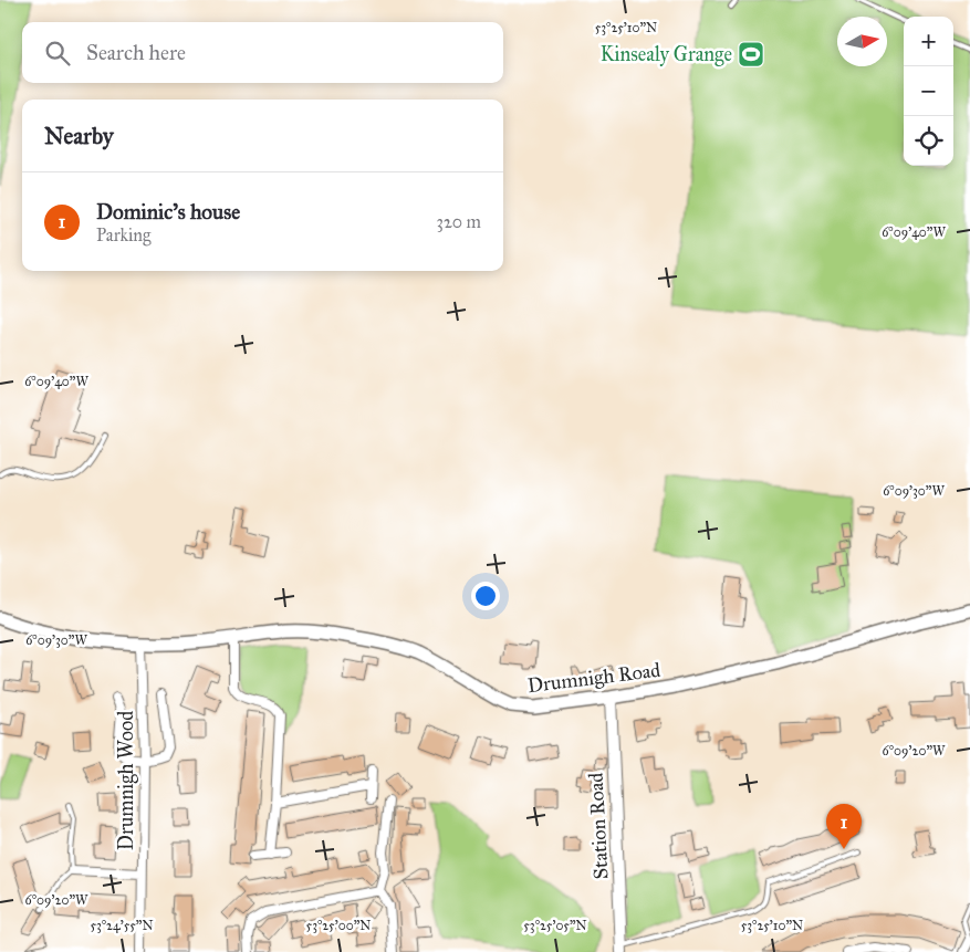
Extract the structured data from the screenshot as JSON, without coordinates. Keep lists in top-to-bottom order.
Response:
{
  "streets": {
    "main road": ["Drumnigh Road"],
    "street": ["Drumnigh Wood", "Station Road"]
  },
  "crossings": [
    ["Drumnigh Road", "Drumnigh Wood"],
    ["Drumnigh Road", "Station Road"]
  ],
  "places": {
    "sports": ["Kinsealy Grange"]
  },
  "north": "right",
  "page": {
    "map_buttons": ["+", "−"],
    "search": "Search here",
    "heading": "Nearby",
    "list": [
      {
        "mark": "1",
        "name": "Dominic's house",
        "note": "Parking",
        "value": "320 m"
      }
    ],
    "pins": "1"
  },
  "coordinates": [
    "53°25'10\"N",
    "6°09'40\"W",
    "6°09'30\"W",
    "6°09'20\"W",
    "53°24'55\"N",
    "53°25'00\"N",
    "53°25'05\"N"
  ]
}
